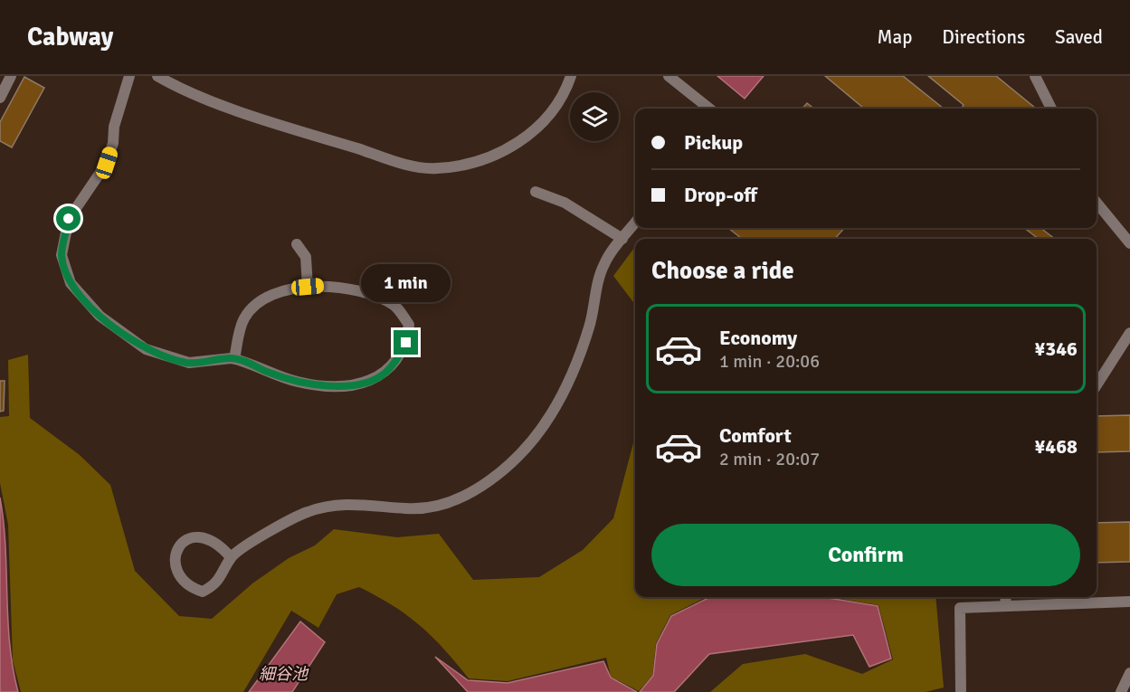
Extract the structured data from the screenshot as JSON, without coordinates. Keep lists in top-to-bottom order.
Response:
{
  "water": ["細谷池"],
  "page": {
    "header": "Cabway",
    "nav": ["Map", "Directions", "Saved"],
    "banner": ["Pickup", "Drop-off"],
    "heading": "Choose a ride",
    "bubble": "1 min",
    "list": [
      {
        "name": "Economy",
        "note": "1 min · 20:06",
        "value": "¥346"
      },
      {
        "name": "Comfort",
        "note": "2 min · 20:07",
        "value": "¥468"
      }
    ],
    "buttons": "Confirm"
  }
}
